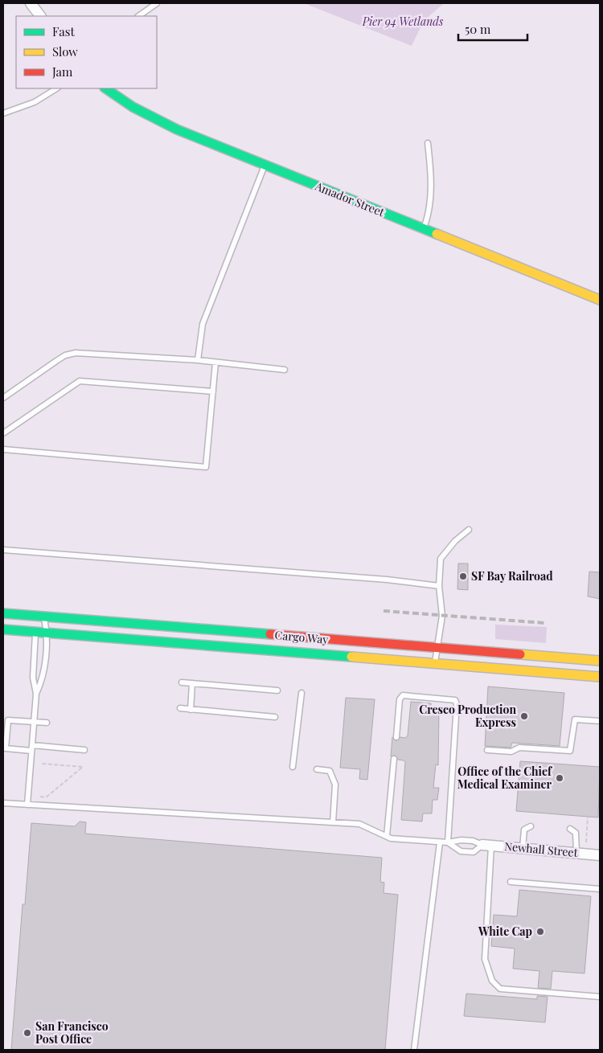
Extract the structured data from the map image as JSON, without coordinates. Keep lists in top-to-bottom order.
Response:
{
  "streets": {
    "main road": ["Amador Street", "Cargo Way"],
    "street": ["Newhall Street"]
  },
  "parks": ["Pier 94 Wetlands"],
  "places": [
    "SF Bay Railroad",
    "Cresco Production Express",
    "Office of the Chief Medical Examiner",
    "White Cap",
    "San Francisco Post Office"
  ],
  "legend": ["Fast", "Slow", "Jam"],
  "scale_bar": "50 m"
}
